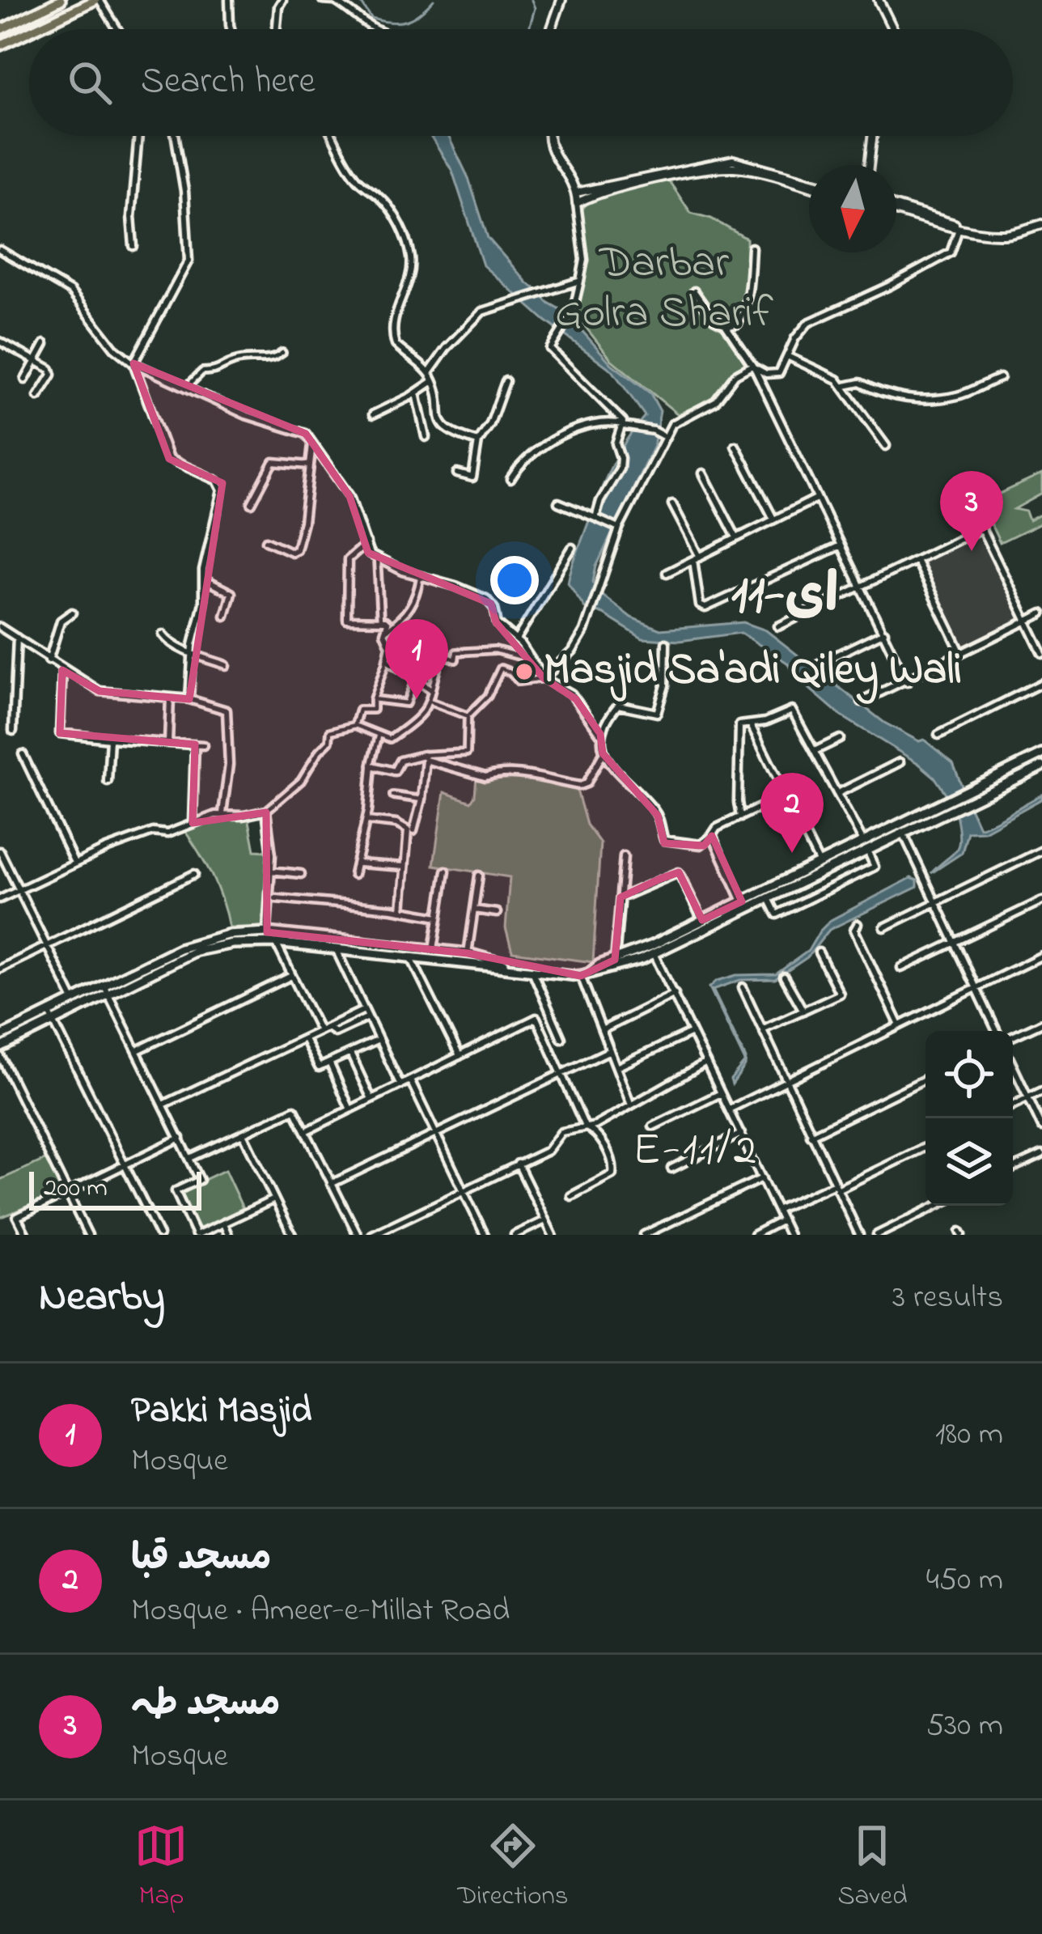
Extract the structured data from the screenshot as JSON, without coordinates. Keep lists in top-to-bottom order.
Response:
{
  "districts": ["ای-11", "E-11/2"],
  "parks": ["Darbar Golra Sharif"],
  "places": ["Masjid Sa'adi Qiley Wali"],
  "scale_bar": "200 m",
  "north": "bottom",
  "page": {
    "search": "Search here",
    "pins": ["3", "1", "2"],
    "scale": "200 m",
    "heading": ["Nearby", "3 results"],
    "list": [
      {
        "mark": "1",
        "name": "Pakki Masjid",
        "note": "Mosque",
        "value": "180 m"
      },
      {
        "mark": "2",
        "name": "مسجد قبا",
        "note": "Mosque · Ameer-e-Millat Road",
        "value": "450 m"
      },
      {
        "mark": "3",
        "name": "مسجد طہ",
        "note": "Mosque",
        "value": "530 m"
      }
    ],
    "nav": ["Map", "Directions", "Saved"]
  }
}
